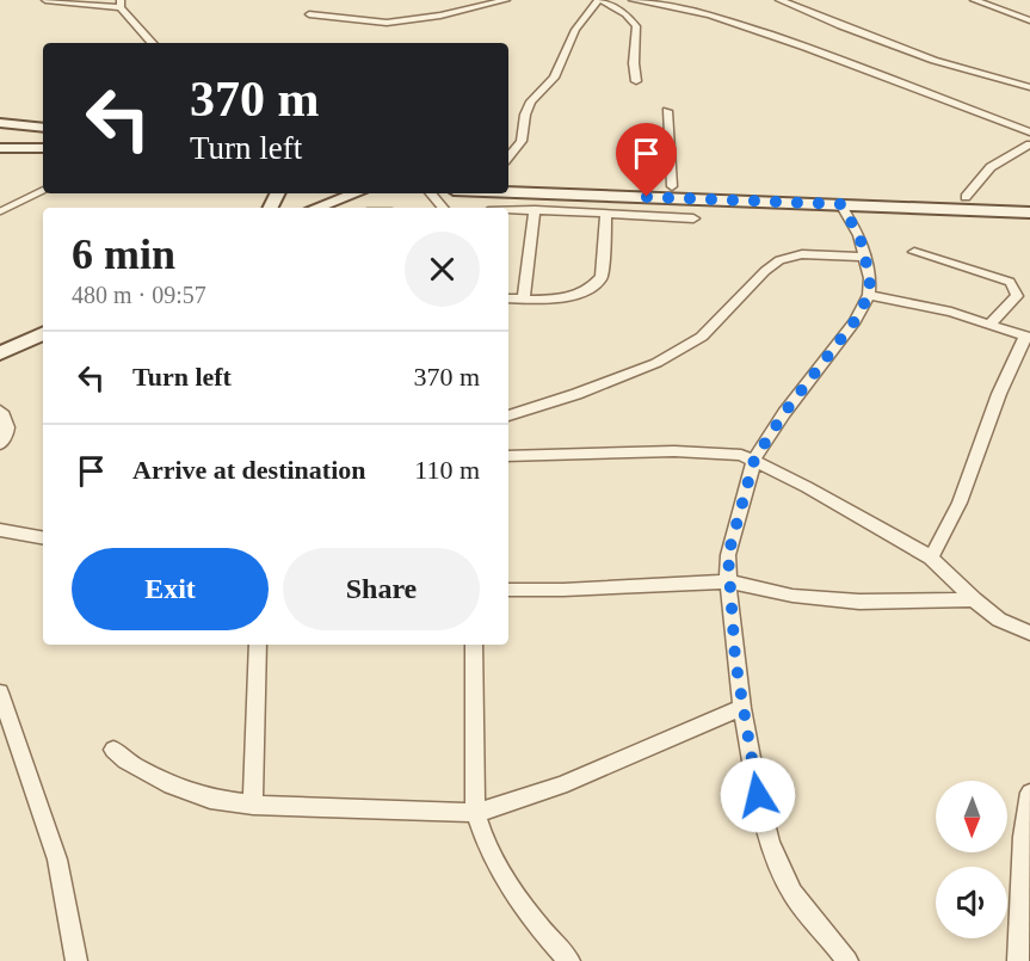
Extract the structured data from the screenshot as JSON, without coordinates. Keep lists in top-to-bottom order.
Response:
{
  "north": "bottom",
  "page": {
    "turn": ["370 m", "Turn left"],
    "heading": ["6 min", "480 m · 09:57"],
    "list": [
      {
        "name": "Turn left",
        "value": "370 m"
      },
      {
        "name": "Arrive at destination",
        "value": "110 m"
      }
    ],
    "buttons": ["Exit", "Share"]
  }
}
